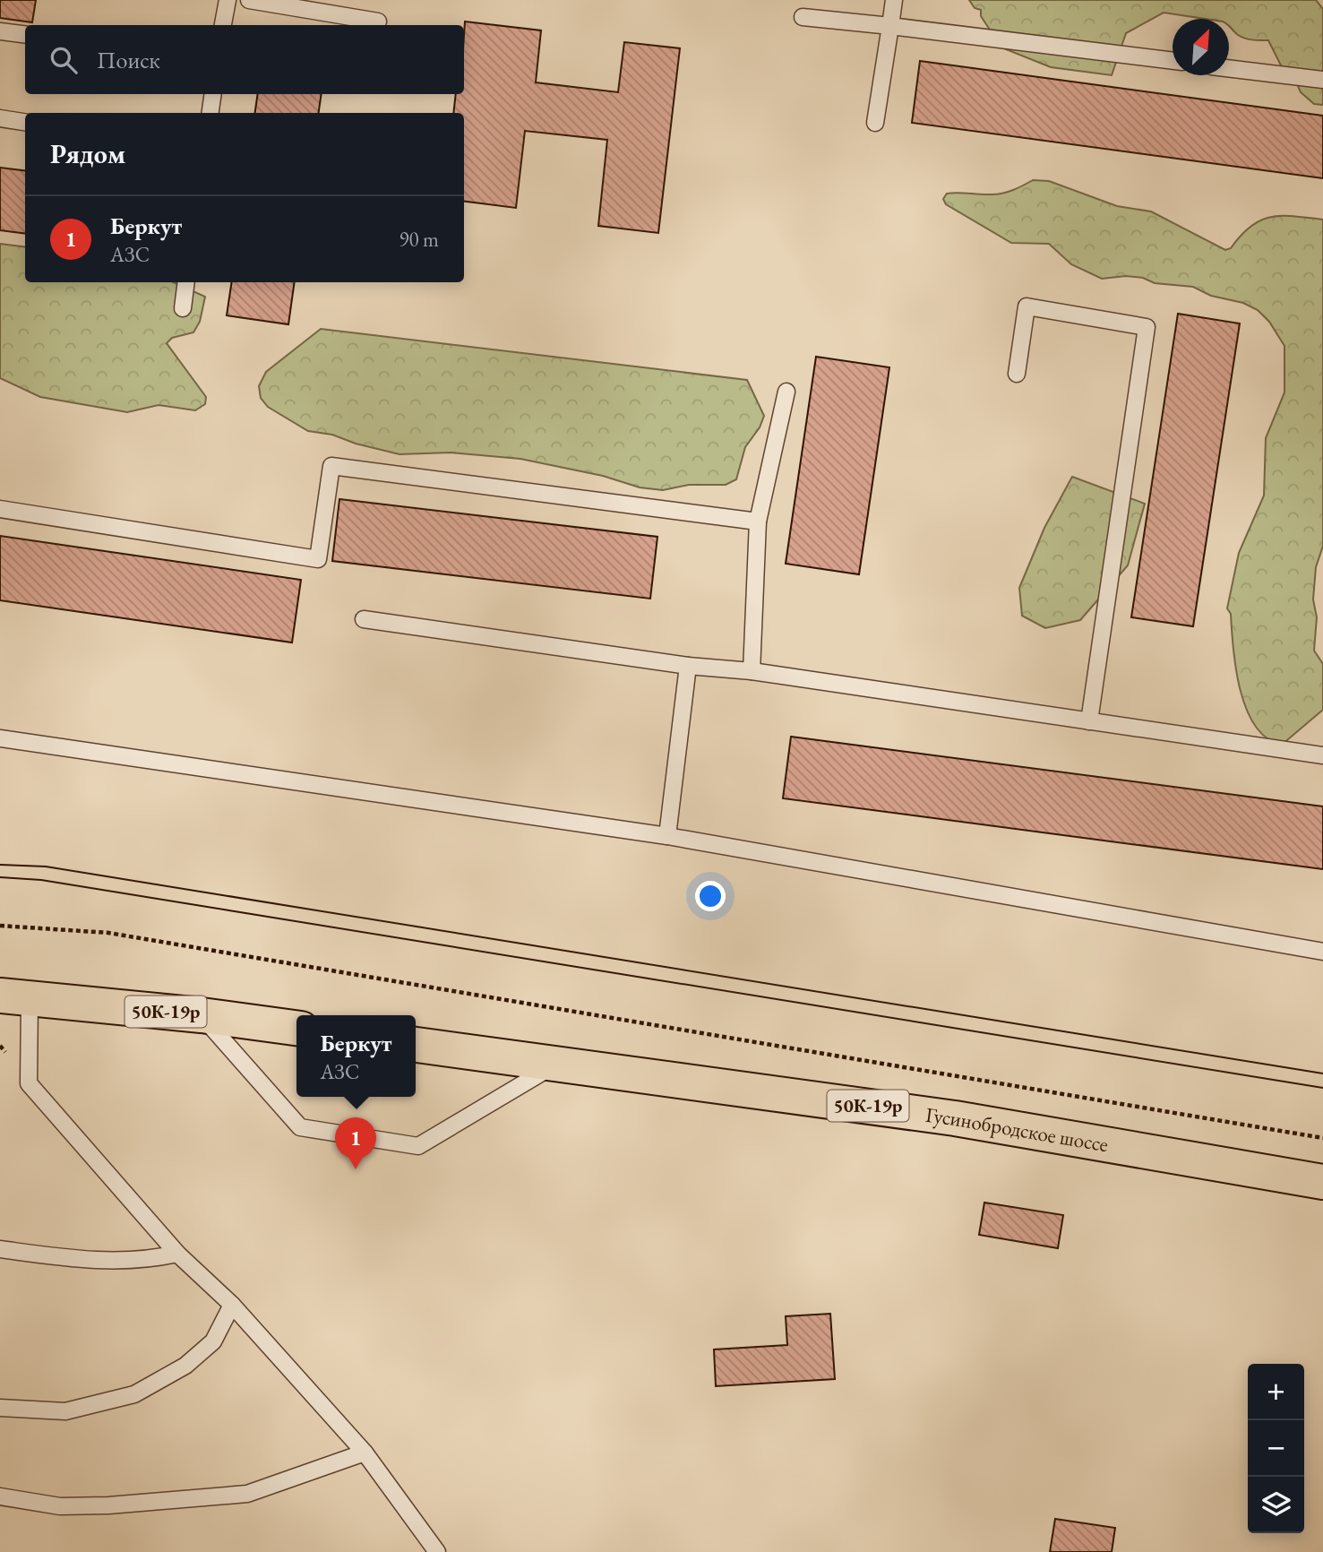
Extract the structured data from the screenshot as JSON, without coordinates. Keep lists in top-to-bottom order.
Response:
{
  "streets": {
    "main road": ["50К-19р", "Гусинобродское шоссе"]
  },
  "north": "top right",
  "page": {
    "search": "Поиск",
    "heading": "Рядом",
    "list": [
      {
        "mark": "1",
        "name": "Беркут",
        "note": "АЗС",
        "value": "90 m"
      }
    ],
    "popup": ["Беркут", "АЗС"],
    "pins": "1",
    "map_buttons": ["+", "−"]
  }
}
